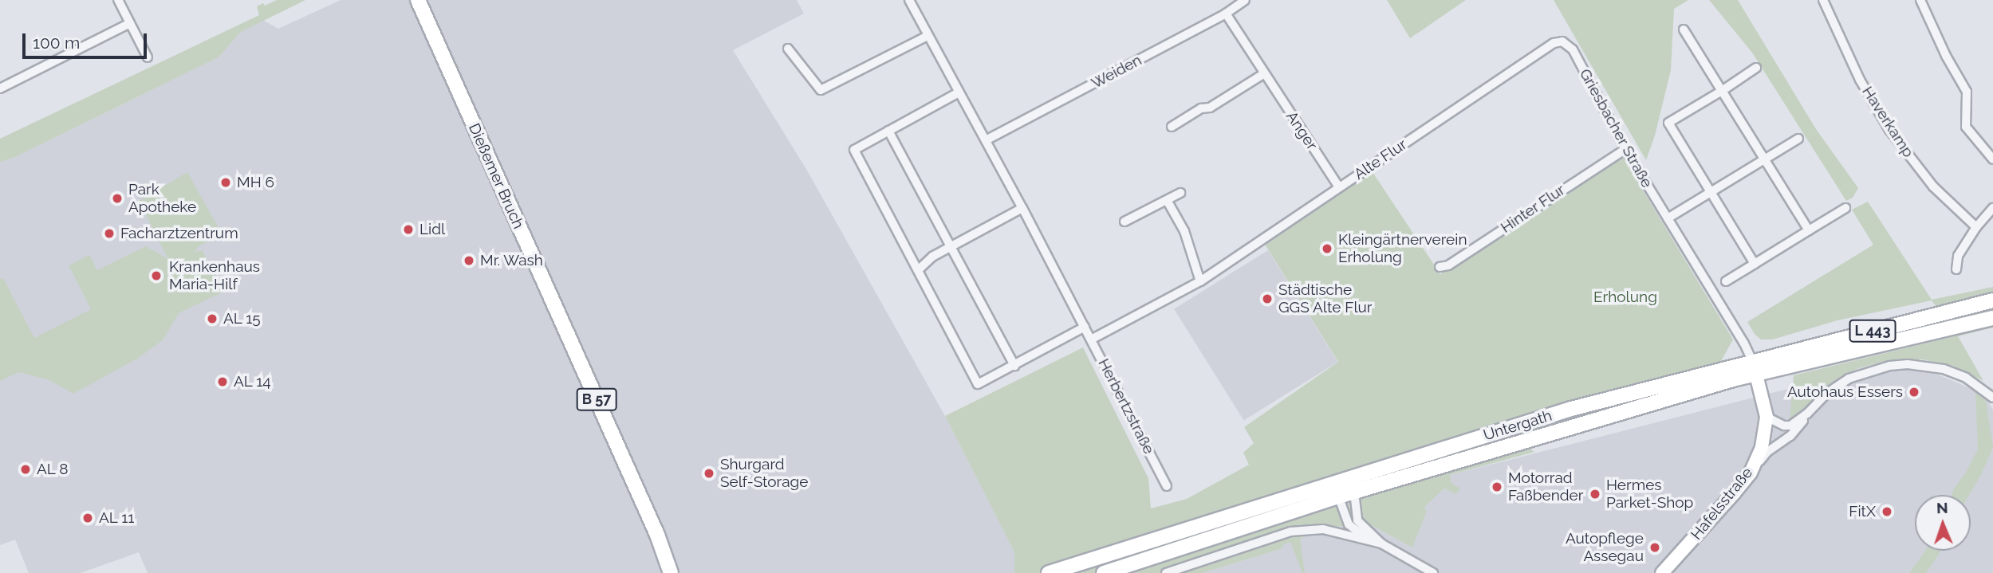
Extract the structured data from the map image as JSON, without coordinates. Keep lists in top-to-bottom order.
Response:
{
  "streets": {
    "main road": [
      "Dießemer Bruch",
      "L 443",
      "B 57",
      "Untergath",
      "Hafelsstraße"
    ],
    "street": [
      "Weiden",
      "Haverkamp",
      "Griesbacher Straße",
      "Anger",
      "Alte Flur",
      "Hinter Flur",
      "Herbertzstraße"
    ]
  },
  "crossings": [
    ["Weiden", "Anger"],
    ["Weiden", "Herbertzstraße"],
    ["Griesbacher Straße", "Alte Flur"],
    ["Griesbacher Straße", "Hinter Flur"],
    ["Griesbacher Straße", "Untergath"],
    ["Griesbacher Straße", "Hafelsstraße"],
    ["Anger", "Alte Flur"],
    ["Alte Flur", "Herbertzstraße"],
    ["Untergath", "Hafelsstraße"]
  ],
  "parks": ["Erholung"],
  "places": [
    "MH 6",
    "Park Apotheke",
    "Lidl",
    "Facharztzentrum",
    "Kleingärtnerverein Erholung",
    "Mr. Wash",
    "Krankenhaus Maria-Hilf",
    "Städtische GGS Alte Flur",
    "AL 15",
    "AL 14",
    "Autohaus Essers",
    "AL 8",
    "Shurgard Self-Storage",
    "Motorrad Faßbender",
    "Hermes Parket-Shop",
    "FitX",
    "AL 11",
    "Autopflege Assegau"
  ],
  "scale_bar": "100 m",
  "north": "top"
}
